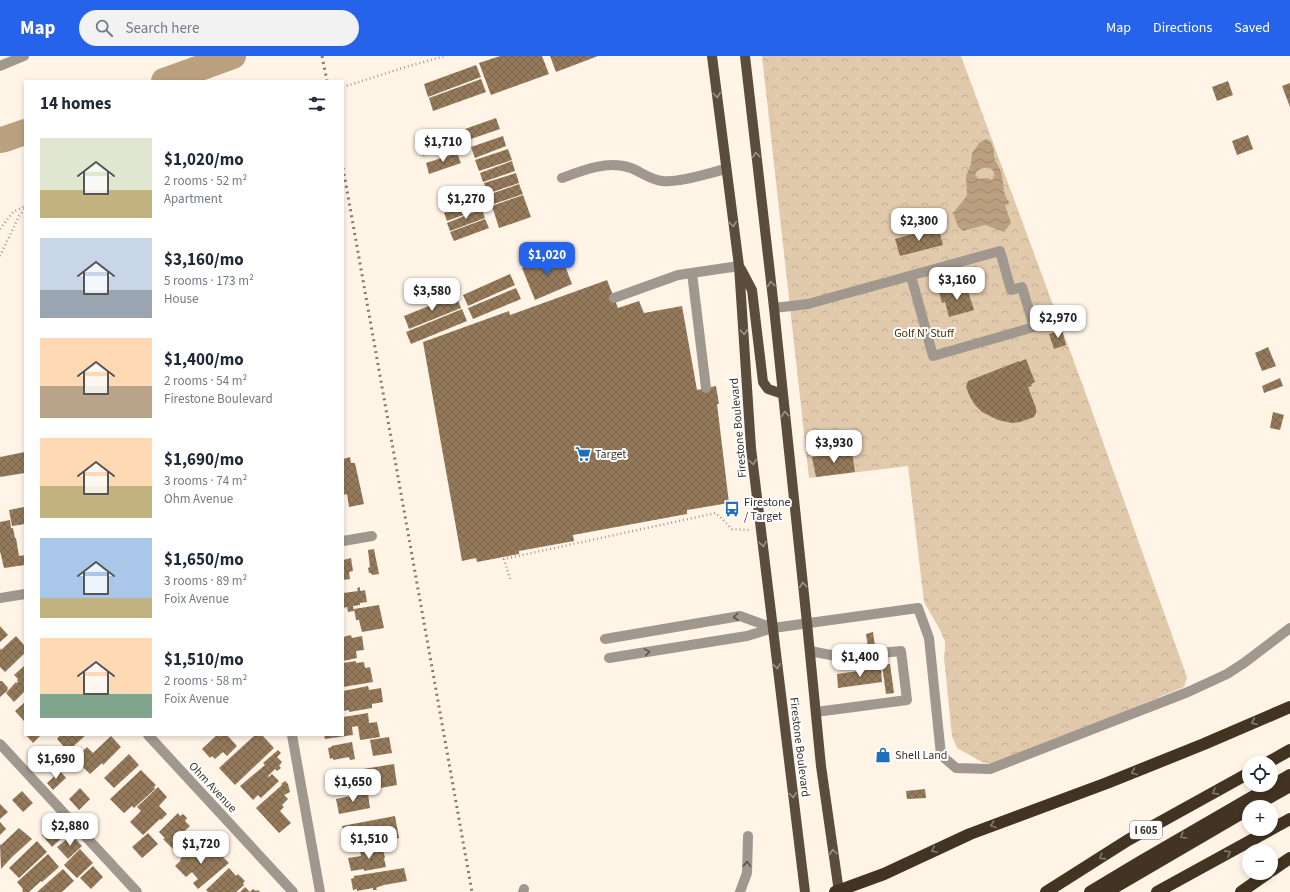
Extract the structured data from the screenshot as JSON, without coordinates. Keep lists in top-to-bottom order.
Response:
{
  "streets": {
    "highway": ["I 605"],
    "main road": ["Firestone Boulevard"],
    "street": ["Ohm Avenue"]
  },
  "parks": ["Golf N' Stuff"],
  "places": {
    "supermarket": ["Target"],
    "bus stop": ["Firestone / Target"],
    "shop": ["Shell Land"]
  },
  "page": {
    "header": "Map",
    "search": "Search here",
    "nav": ["Map", "Directions", "Saved"],
    "heading": "14 homes",
    "list": [
      {
        "name": "$1,020/mo",
        "note": "2 rooms · 52 m² · Apartment"
      },
      {
        "name": "$3,160/mo",
        "note": "5 rooms · 173 m² · House"
      },
      {
        "name": "$1,400/mo",
        "note": "2 rooms · 54 m² · Firestone Boulevard"
      },
      {
        "name": "$1,690/mo",
        "note": "3 rooms · 74 m² · Ohm Avenue"
      },
      {
        "name": "$1,650/mo",
        "note": "3 rooms · 89 m² · Foix Avenue"
      },
      {
        "name": "$1,510/mo",
        "note": "2 rooms · 58 m² · Foix Avenue"
      }
    ],
    "price": [
      "$1,710",
      "$1,270",
      "$2,300",
      "$1,020",
      "$3,160",
      "$3,580",
      "$2,970",
      "$3,930",
      "$1,400",
      "$1,690",
      "$1,650",
      "$2,880",
      "$1,510",
      "$1,720"
    ],
    "map_buttons": ["+", "−"]
  }
}
